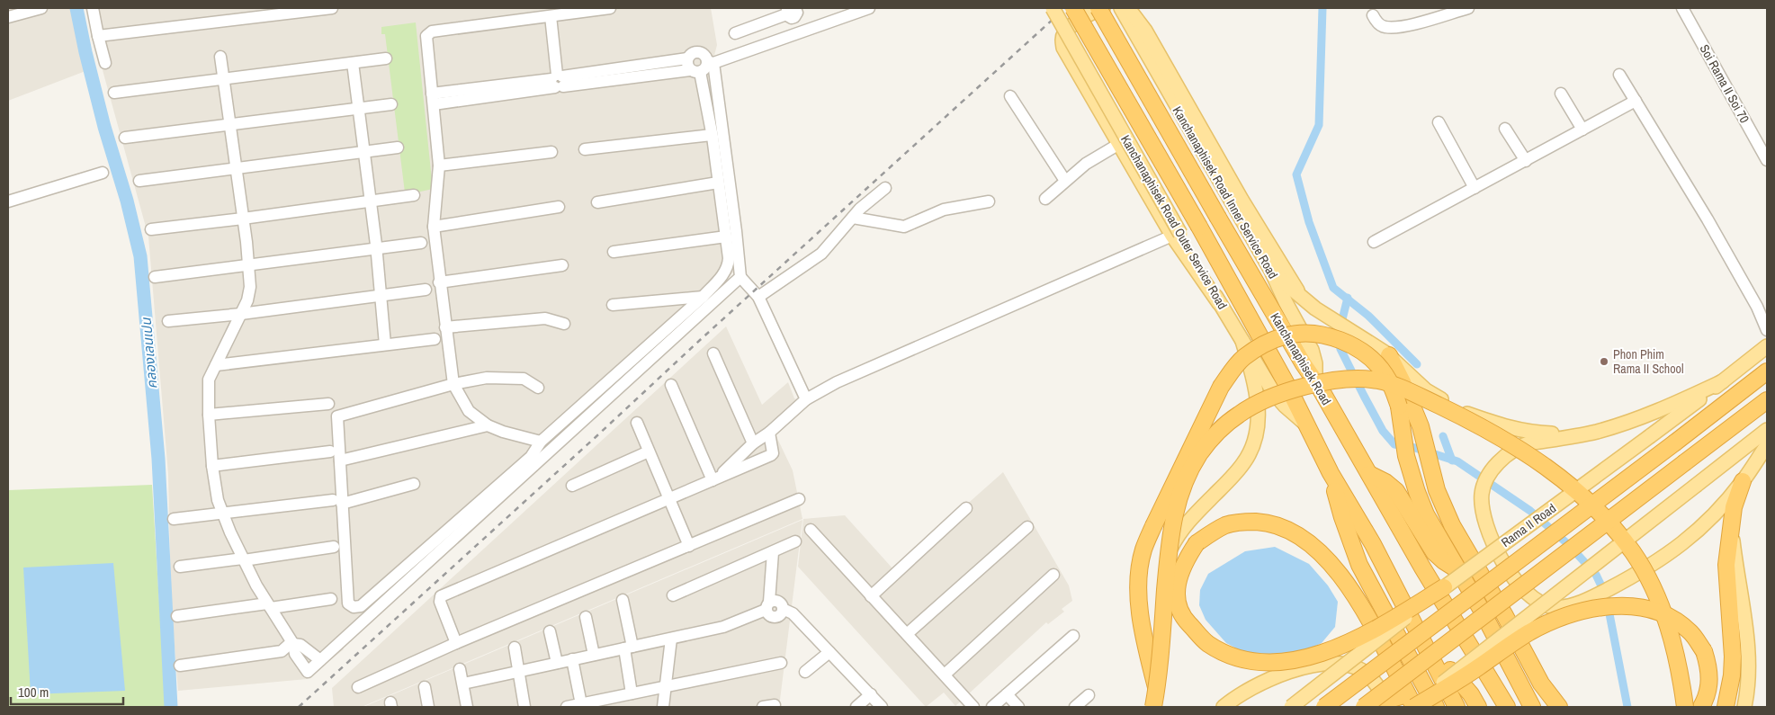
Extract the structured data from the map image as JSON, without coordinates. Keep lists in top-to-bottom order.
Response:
{
  "streets": {
    "highway": ["Kanchanaphisek Road", "Rama II Road"],
    "main road": ["Kanchanaphisek Road Inner Service Road", "Kanchanaphisek Road Outer Service Road"],
    "street": ["Soi Rama II Soi 70"]
  },
  "crossings": [
    ["Kanchanaphisek Road Inner Service Road", "Kanchanaphisek Road"],
    ["Kanchanaphisek Road Outer Service Road", "Kanchanaphisek Road"]
  ],
  "water": ["คลองเลนเปน"],
  "places": ["Phon Phim Rama II School"],
  "scale_bar": "100 m"
}
